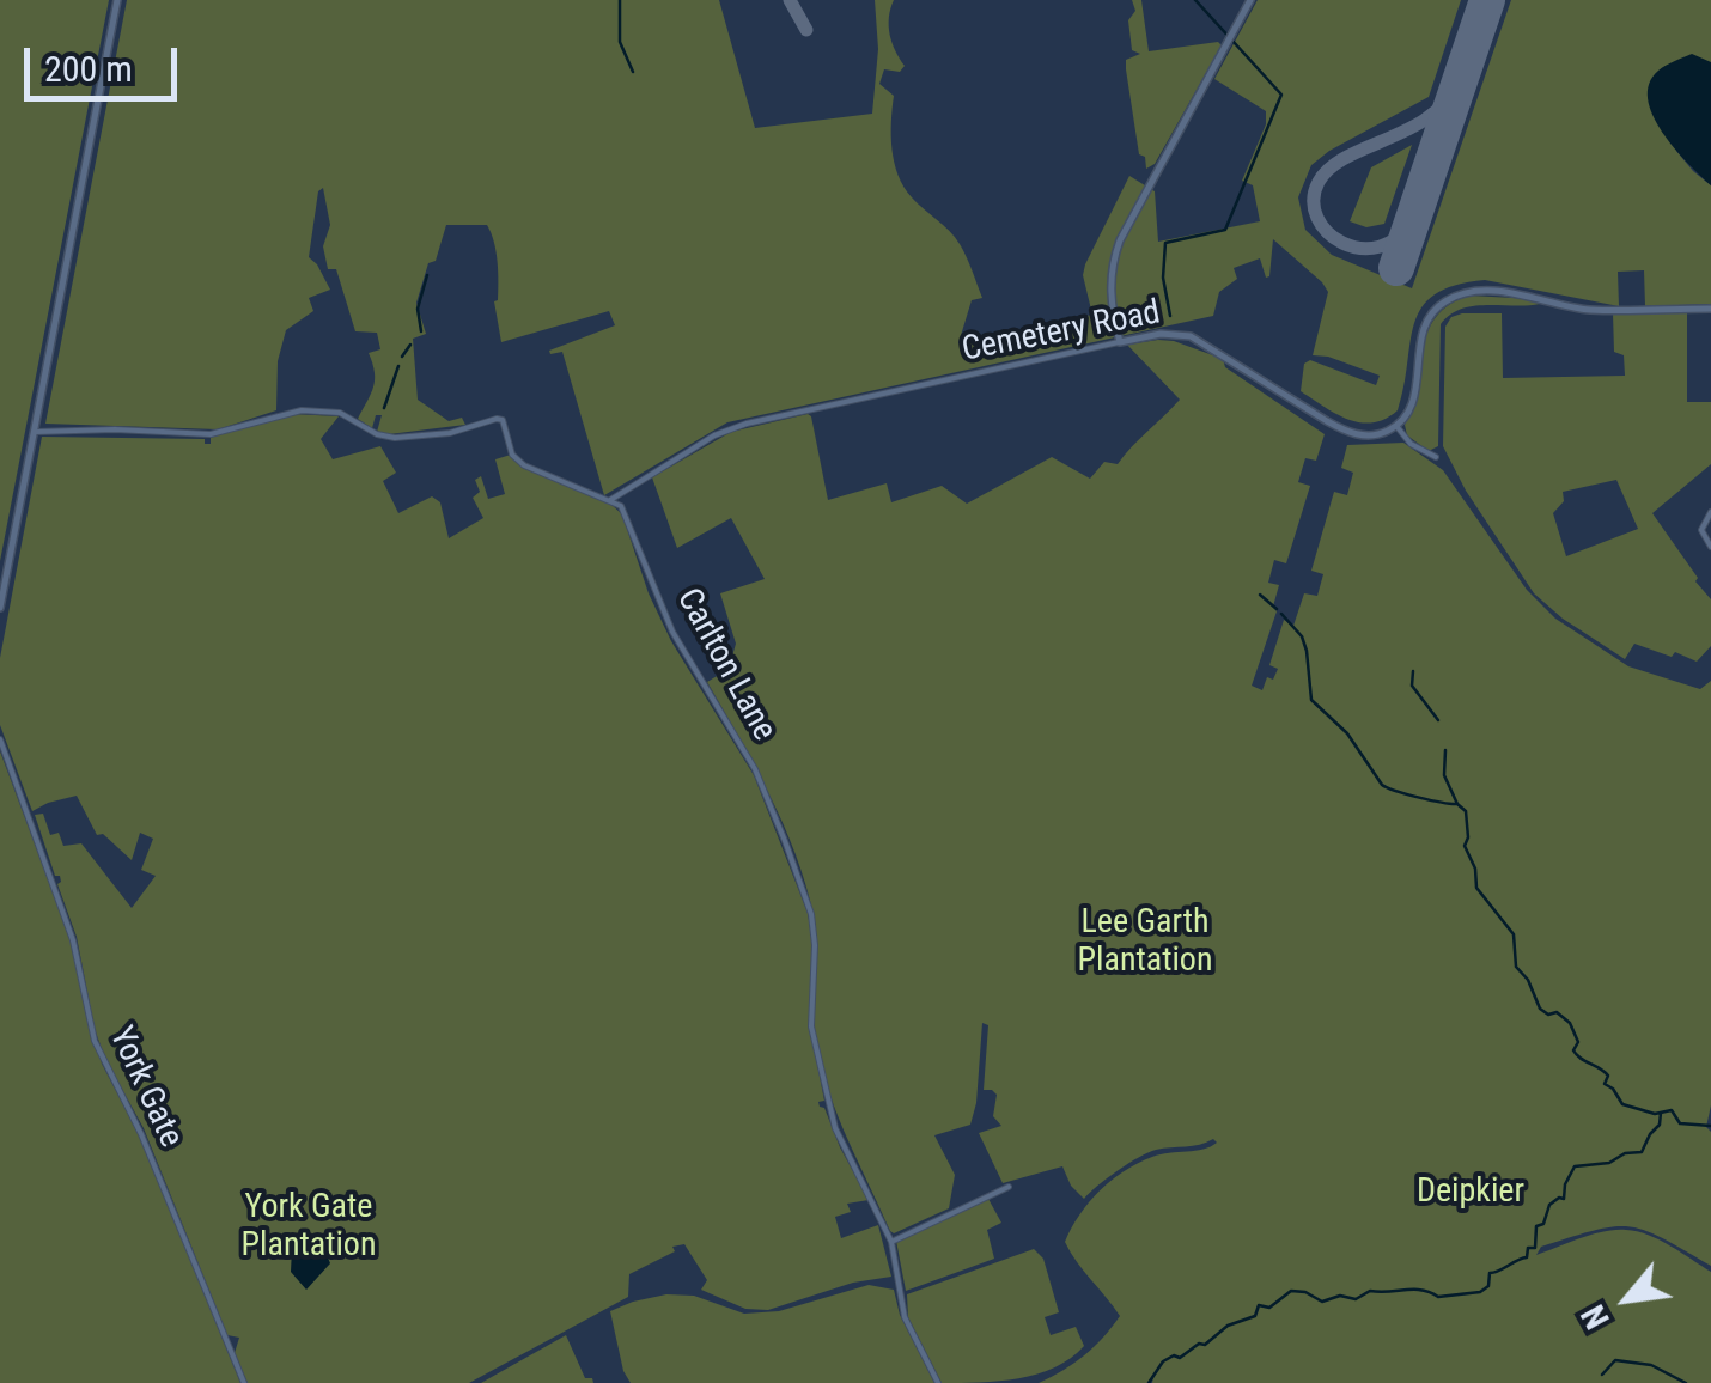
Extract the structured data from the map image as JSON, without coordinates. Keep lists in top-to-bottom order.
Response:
{
  "streets": {
    "street": ["Cemetery Road", "Carlton Lane", "York Gate"]
  },
  "crossings": [
    ["Cemetery Road", "Carlton Lane"]
  ],
  "parks": ["Lee Garth Plantation", "Deipkier", "York Gate Plantation"],
  "scale_bar": "200 m",
  "north": "bottom left"
}
